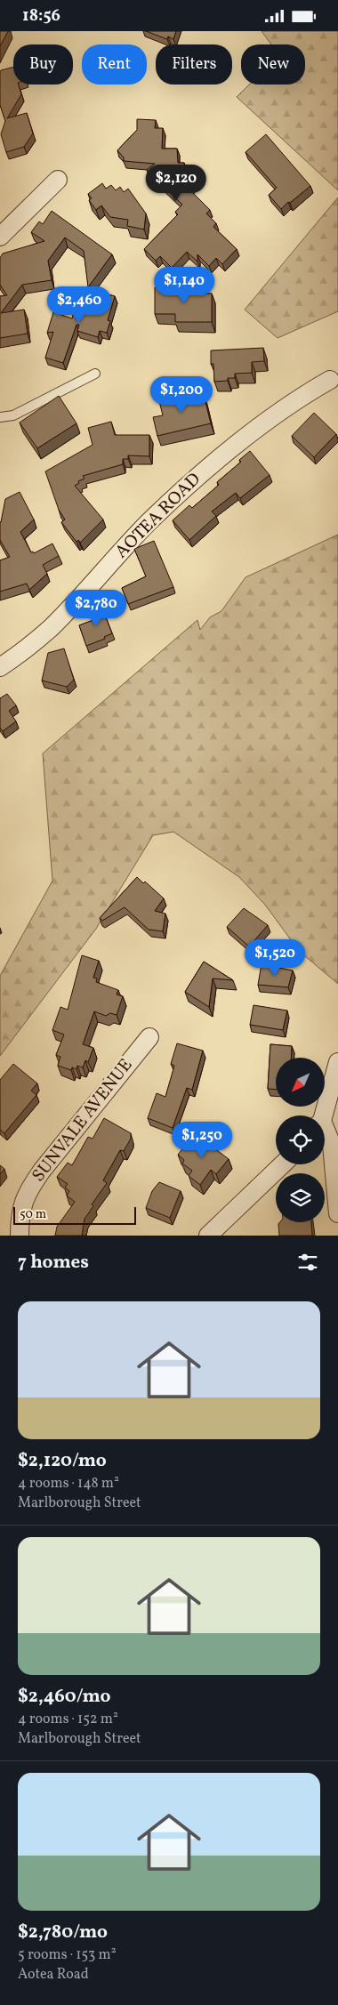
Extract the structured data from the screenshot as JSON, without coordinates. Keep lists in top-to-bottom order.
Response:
{
  "streets": {
    "street": ["AOTEA ROAD", "SUNVALE AVENUE"]
  },
  "scale_bar": "50 m",
  "north": "bottom left",
  "page": {
    "status": "18:56",
    "chip": [
      "Buy",
      "Rent",
      "Filters",
      "New"
    ],
    "price": [
      "$2,120",
      "$1,140",
      "$2,460",
      "$1,200",
      "$2,780",
      "$1,520",
      "$1,250"
    ],
    "scale": "50 m",
    "heading": "7 homes",
    "list": [
      {
        "name": "$2,120/mo",
        "note": "4 rooms · 148 m² · Marlborough Street"
      },
      {
        "name": "$2,460/mo",
        "note": "4 rooms · 152 m² · Marlborough Street"
      },
      {
        "name": "$2,780/mo",
        "note": "5 rooms · 153 m² · Aotea Road"
      }
    ]
  }
}
